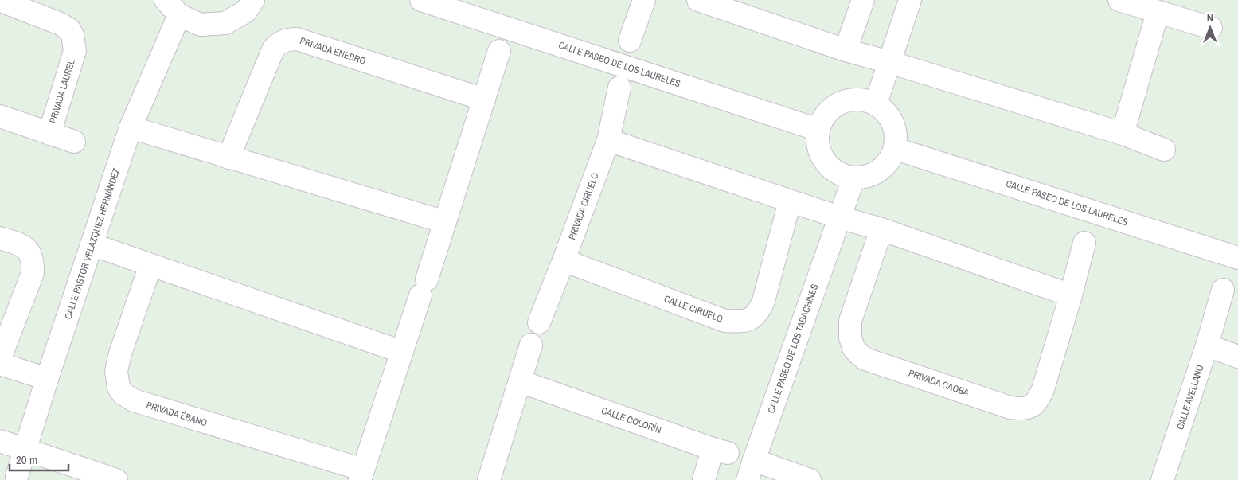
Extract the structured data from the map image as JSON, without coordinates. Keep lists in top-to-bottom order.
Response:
{
  "streets": {
    "street": [
      "PRIVADA ENEBRO",
      "CALLE PASEO DE LOS LAURELES",
      "PRIVADA LAUREL",
      "PRIVADA CIRUELO",
      "CALLE PASTOR VELÁZQUEZ HERNÁNDEZ",
      "CALLE CIRUELO",
      "CALLE PASEO DE LOS TABACHINES",
      "PRIVADA CAOBA",
      "CALLE AVELLANO",
      "PRIVADA ÉBANO",
      "CALLE COLORÍN"
    ]
  },
  "crossings": [
    ["CALLE PASEO DE LOS LAURELES", "CALLE PASEO DE LOS TABACHINES"],
    ["PRIVADA CIRUELO", "CALLE CIRUELO"]
  ],
  "scale_bar": "20 m",
  "north": "top"
}
